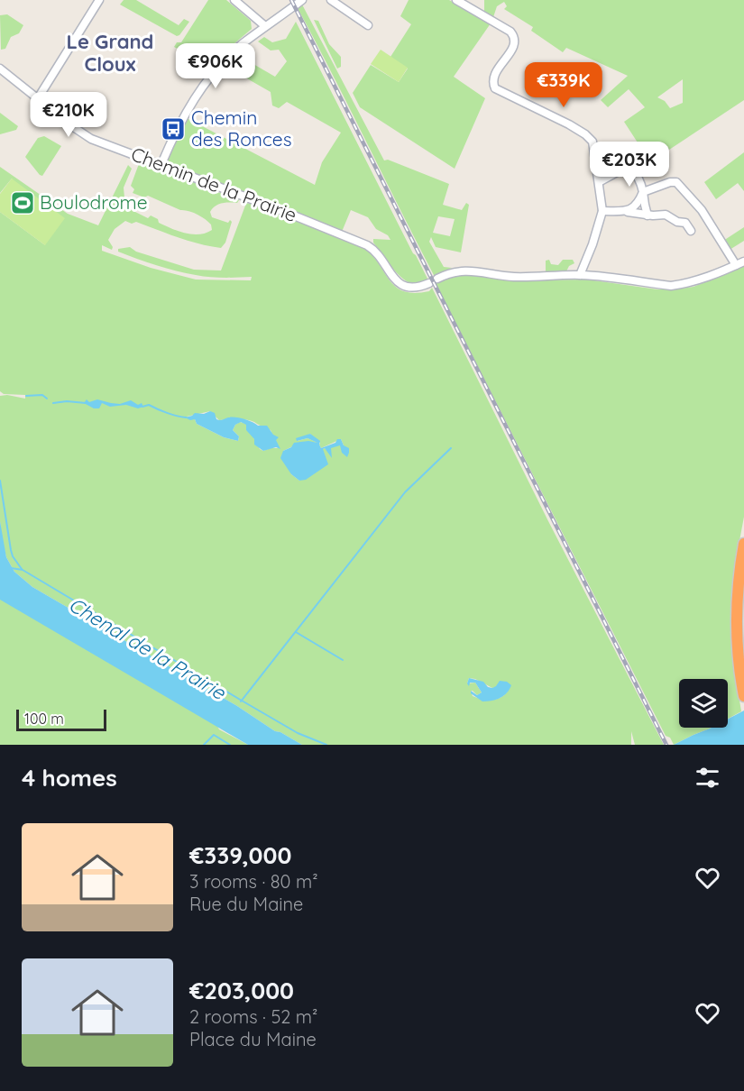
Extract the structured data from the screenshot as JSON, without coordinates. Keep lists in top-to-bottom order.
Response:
{
  "streets": {
    "street": ["Chemin de la Prairie"]
  },
  "districts": ["Le Grand Cloux"],
  "water": ["Chenal de la Prairie"],
  "places": {
    "bus stop": ["Chemin des Ronces"],
    "sports": ["Boulodrome"]
  },
  "scale_bar": "100 m",
  "page": {
    "price": [
      "€906K",
      "€339K",
      "€210K",
      "€203K"
    ],
    "scale": "100 m",
    "heading": "4 homes",
    "list": [
      {
        "name": "€339,000",
        "note": "3 rooms · 80 m² · Rue du Maine"
      },
      {
        "name": "€203,000",
        "note": "2 rooms · 52 m² · Place du Maine"
      }
    ]
  }
}
